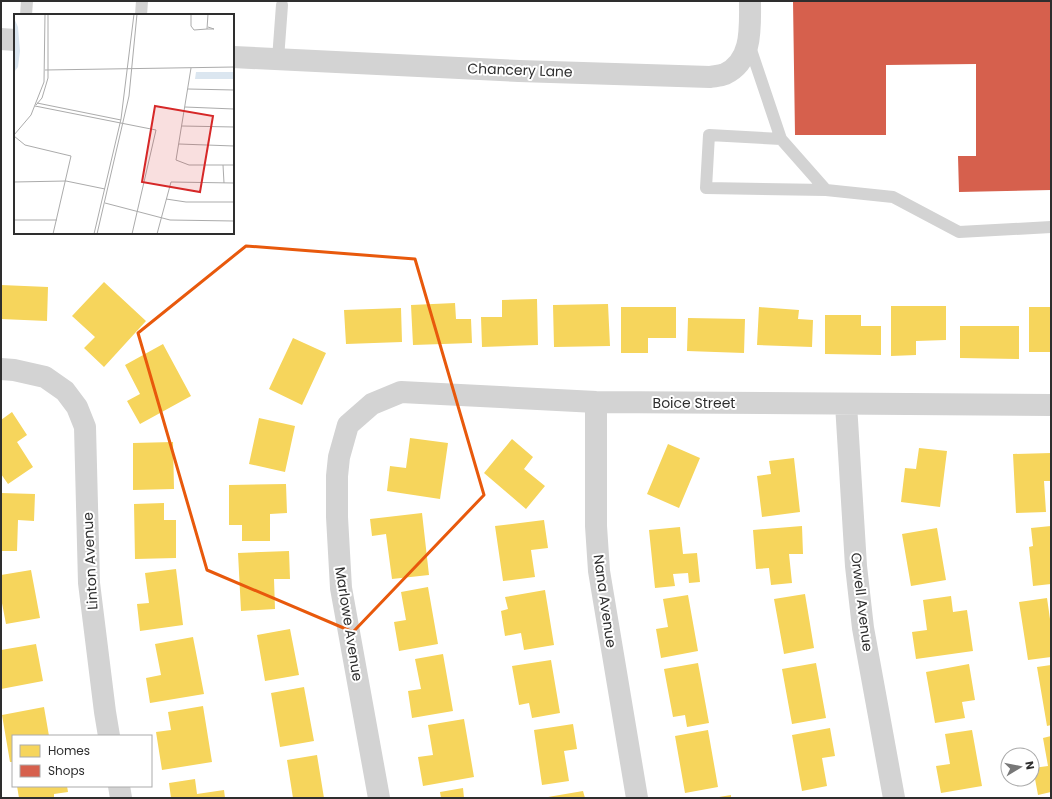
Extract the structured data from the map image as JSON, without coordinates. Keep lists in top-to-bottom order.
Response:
{
  "streets": {
    "street": [
      "Chancery Lane",
      "Boice Street",
      "Linton Avenue",
      "Nana Avenue",
      "Orwell Avenue",
      "Marlowe Avenue"
    ]
  },
  "crossings": [
    ["Boice Street", "Nana Avenue"],
    ["Boice Street", "Orwell Avenue"],
    ["Boice Street", "Marlowe Avenue"]
  ],
  "legend": ["Homes", "Shops"],
  "north": "right"
}
